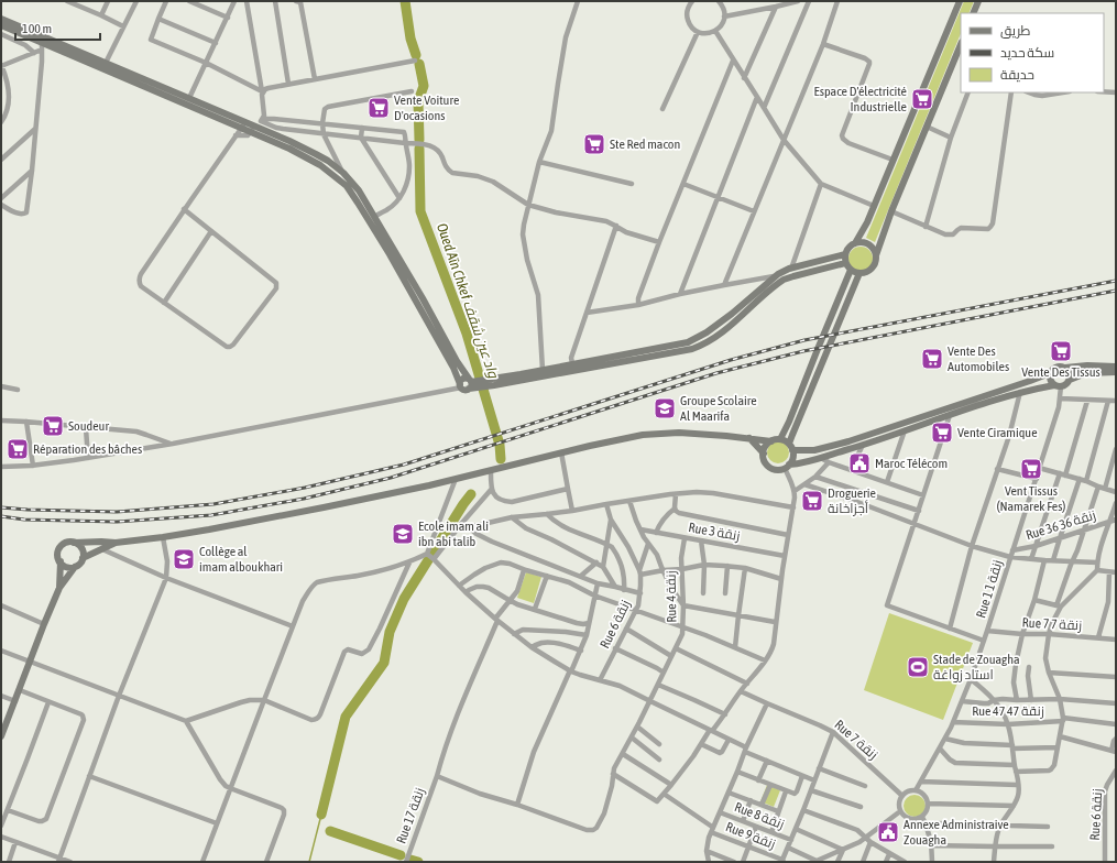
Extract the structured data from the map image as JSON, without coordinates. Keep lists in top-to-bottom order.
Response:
{
  "streets": {
    "street": [
      "Rue 36 زنقة 36",
      "Rue 3 زنقة",
      "Rue 1 زنقة 1",
      "Rue 4 زنقة",
      "Rue 6 زنقة",
      "Rue 7 زنقة 7",
      "Rue 47 زنقة 47",
      "Rue 7 زنقة",
      "Rue 17 زنقة",
      "Rue 8 زنقة",
      "Rue 9 زنقة"
    ]
  },
  "crossings": [
    ["Rue 36 زنقة 36", "Rue 1 زنقة 1"],
    ["Rue 3 زنقة", "Rue 4 زنقة"],
    ["Rue 1 زنقة 1", "Rue 7 زنقة 7"],
    ["Rue 1 زنقة 1", "Rue 47 زنقة 47"],
    ["Rue 1 زنقة 1", "Rue 7 زنقة"]
  ],
  "water": ["Oued Aïn Chkef واد عين شقف"],
  "places": {
    "supermarket": [
      "Espace D'électricité Industrielle",
      "Vente Voiture D'ocasions",
      "Ste Red macon",
      "Vente Des Tissus",
      "Vente Des Automobiles",
      "Soudeur",
      "Vente Ciramique",
      "Réparation des bâches",
      "Vent Tissus (Namarek Fes)",
      "Droguerie أجزاخانة"
    ],
    "school or university": ["Groupe Scolaire Al Maarifa", "Ecole imam ali ibn abi talib", "Collège al imam alboukhari"],
    "public building": ["Maroc Télécom", "Annexe Administraive Zouagha"],
    "sports": ["Stade de Zouagha استاد زواغة"]
  },
  "legend": ["طريق", "سكة حديد", "حديقة"],
  "scale_bar": "100 m"
}
